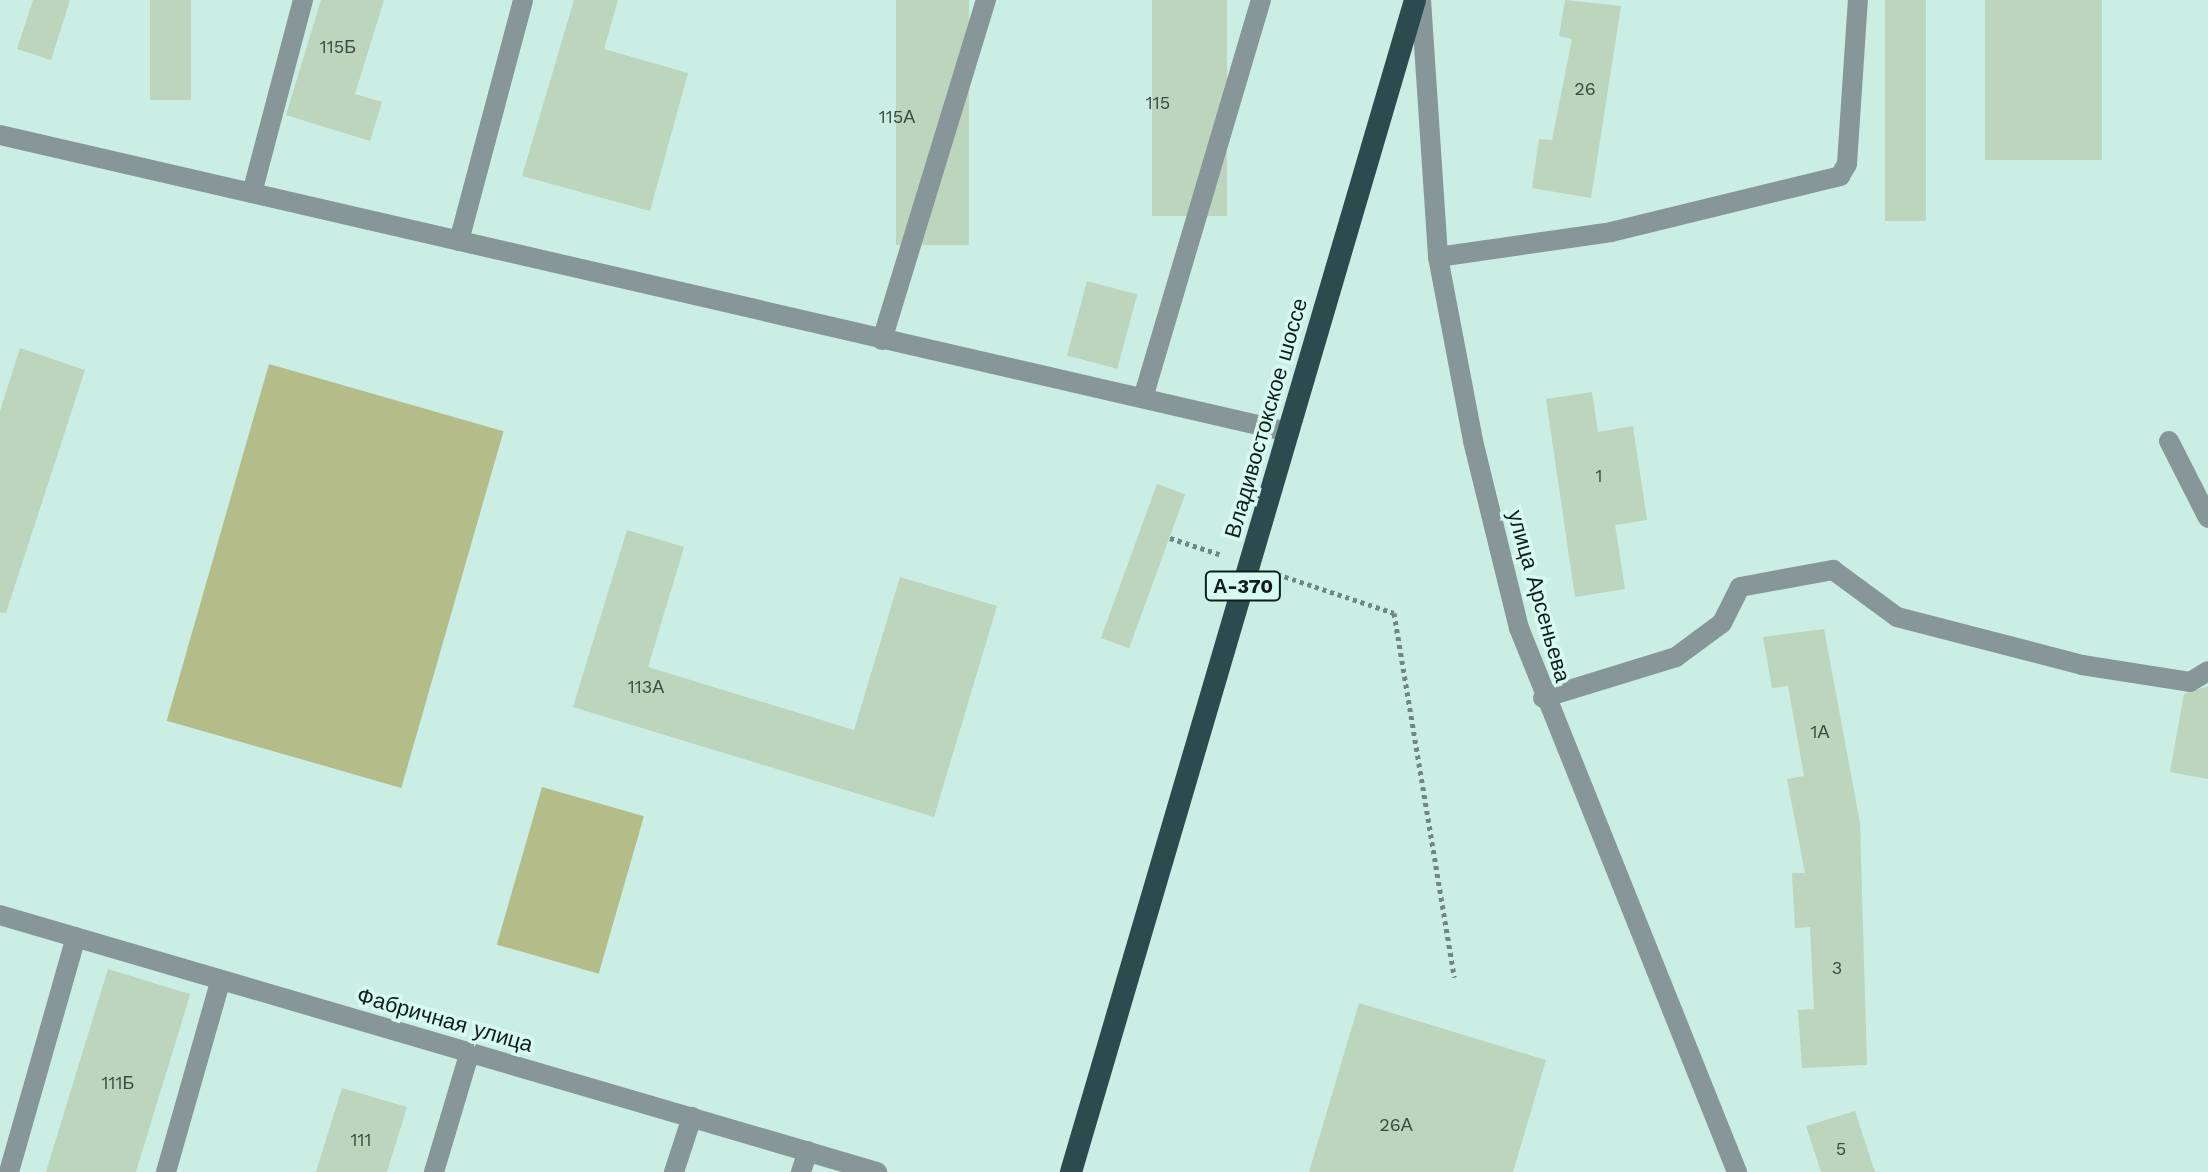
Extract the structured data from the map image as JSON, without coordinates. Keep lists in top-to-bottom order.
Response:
{
  "streets": {
    "highway": ["Владивостокское шоссе", "А-370"],
    "street": ["улица Арсеньева", "Фабричная улица"]
  },
  "crossings": [
    ["Владивостокское шоссе", "улица Арсеньева"]
  ],
  "house_numbers": [
    "115Б",
    "26",
    "115",
    "115А",
    "1",
    "113А",
    "1А",
    "3",
    "111Б",
    "26А",
    "111",
    "5"
  ]
}
